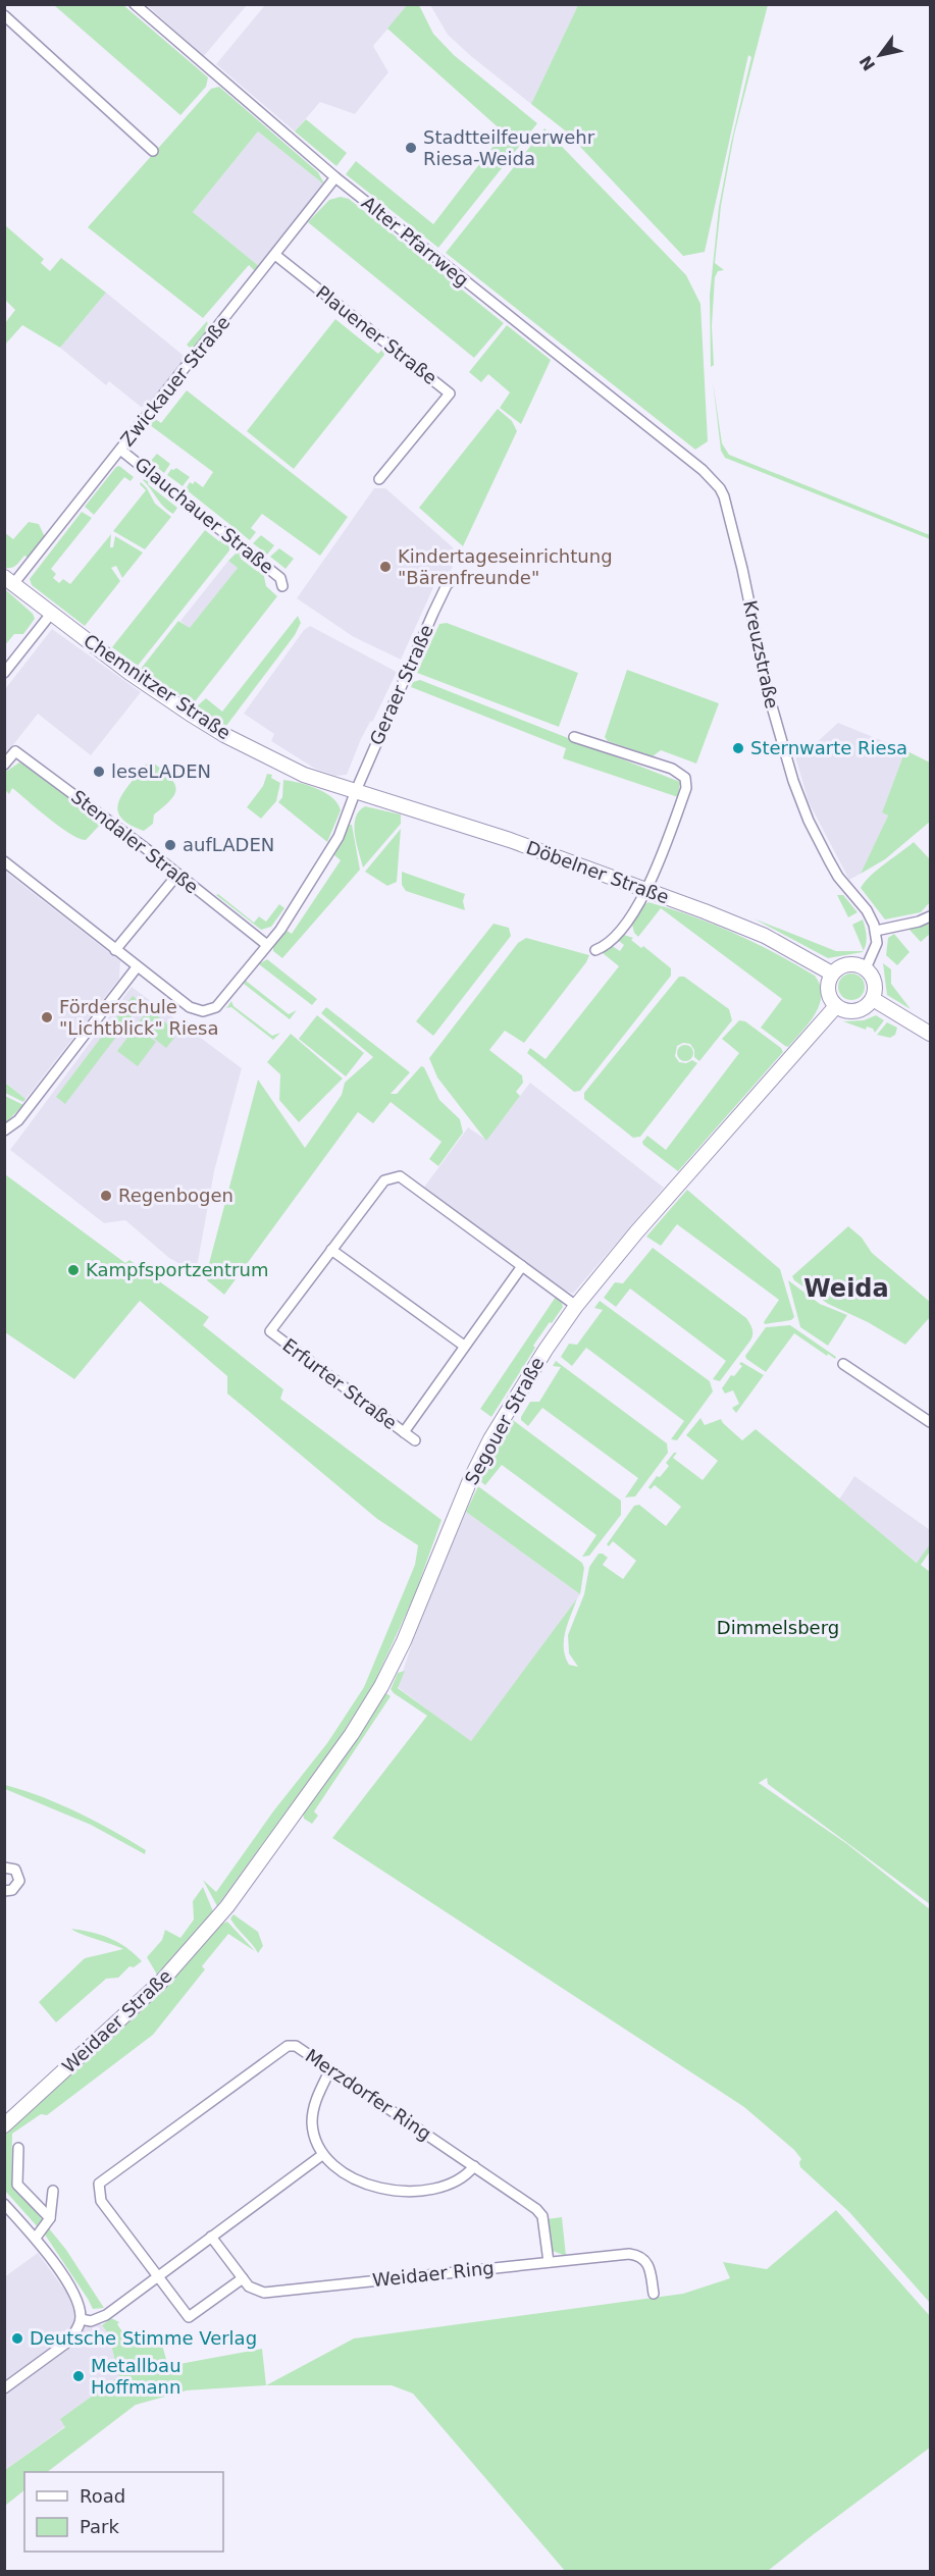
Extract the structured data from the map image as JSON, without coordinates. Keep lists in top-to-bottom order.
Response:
{
  "streets": {
    "street": [
      "Alter Pfarrweg",
      "Plauener Straße",
      "Zwickauer Straße",
      "Glauchauer Straße",
      "Kreuzstraße",
      "Geraer Straße",
      "Chemnitzer Straße",
      "Stendaler Straße",
      "Döbelner Straße",
      "Erfurter Straße",
      "Segouer Straße",
      "Weidaer Straße",
      "Merzdorfer Ring",
      "Weidaer Ring"
    ]
  },
  "crossings": [
    ["Alter Pfarrweg", "Zwickauer Straße"],
    ["Alter Pfarrweg", "Kreuzstraße"],
    ["Plauener Straße", "Zwickauer Straße"],
    ["Zwickauer Straße", "Glauchauer Straße"],
    ["Zwickauer Straße", "Chemnitzer Straße"],
    ["Geraer Straße", "Chemnitzer Straße"],
    ["Geraer Straße", "Döbelner Straße"],
    ["Chemnitzer Straße", "Döbelner Straße"],
    ["Döbelner Straße", "Segouer Straße"],
    ["Erfurter Straße", "Segouer Straße"],
    ["Segouer Straße", "Weidaer Straße"],
    ["Merzdorfer Ring", "Weidaer Ring"]
  ],
  "districts": ["Weida"],
  "parks": ["Dimmelsberg"],
  "places": [
    "Stadtteilfeuerwehr Riesa-Weida",
    "Kindertageseinrichtung \"Bärenfreunde\"",
    "Sternwarte Riesa",
    "leseLADEN",
    "aufLADEN",
    "Förderschule \"Lichtblick\" Riesa",
    "Regenbogen",
    "Kampfsportzentrum",
    "Deutsche Stimme Verlag",
    "Metallbau Hoffmann"
  ],
  "legend": ["Road", "Park"],
  "north": "bottom left"
}
